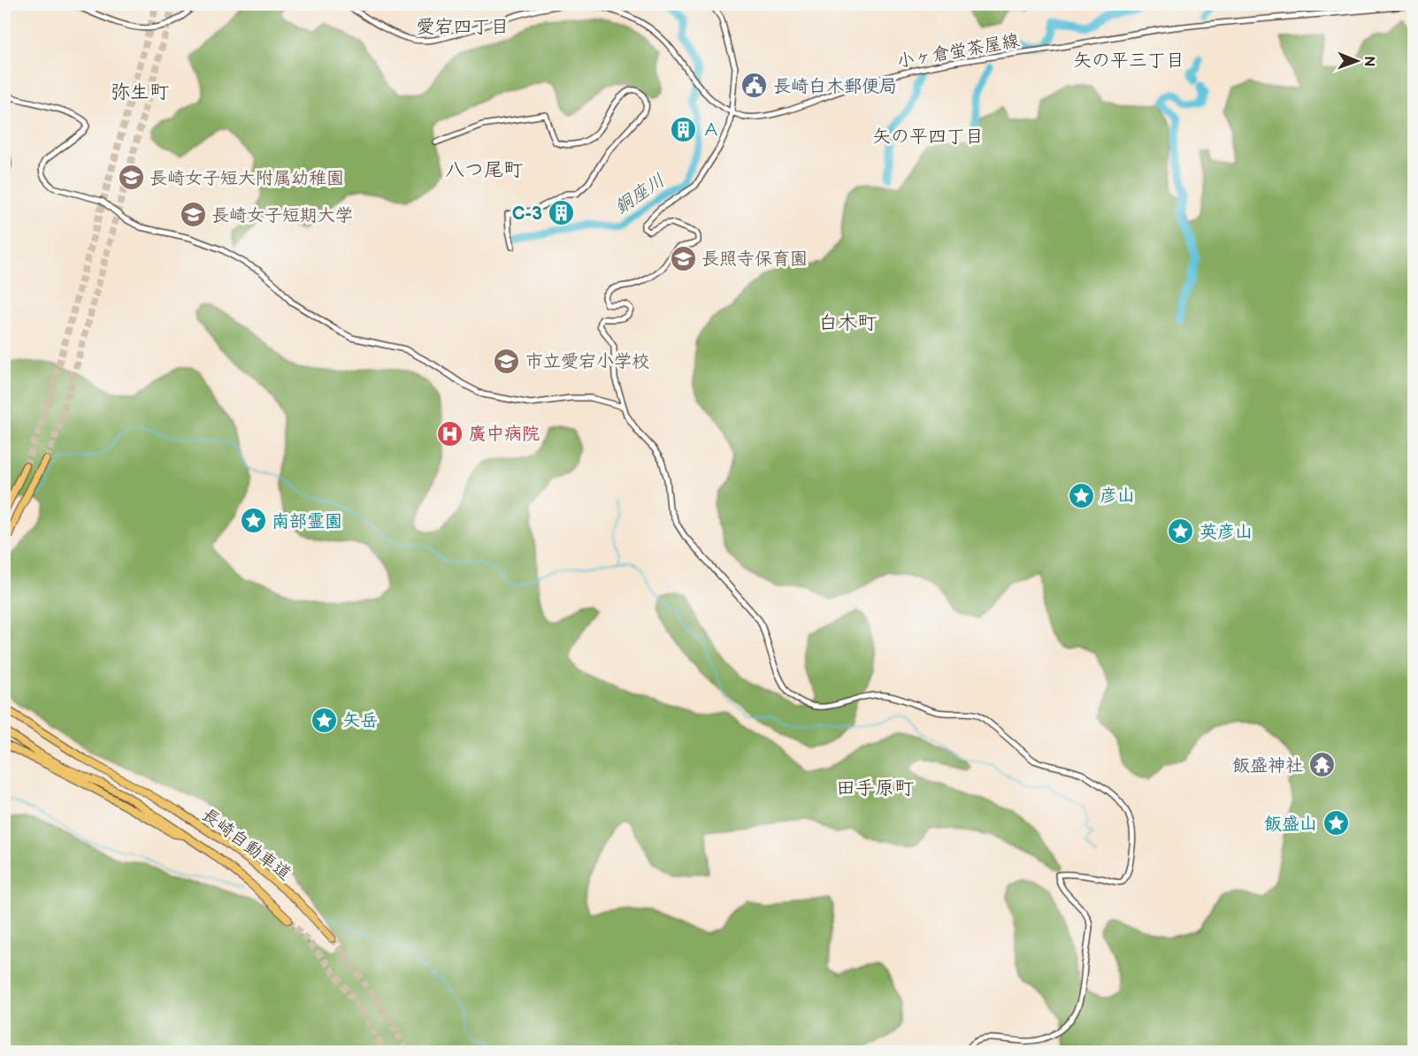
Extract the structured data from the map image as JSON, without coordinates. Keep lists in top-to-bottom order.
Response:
{
  "streets": {
    "highway": ["長崎自動車道"],
    "street": ["小ヶ倉蛍茶屋線"]
  },
  "districts": [
    "愛宕四丁目",
    "矢の平三丁目",
    "弥生町",
    "矢の平四丁目",
    "八つ尾町",
    "白木町",
    "田手原町"
  ],
  "water": ["銅座川"],
  "places": {
    "public building": ["長崎白木郵便局"],
    "building": ["Ａ", "C-3"],
    "school or university": [
      "長崎女子短大附属幼稚園",
      "長崎女子短期大学",
      "長照寺保育園",
      "市立愛宕小学校"
    ],
    "hospital": ["廣中病院"],
    "place": [
      "彦山",
      "南部霊園",
      "英彦山",
      "矢岳",
      "飯盛山"
    ],
    "temple": ["飯盛神社"]
  },
  "north": "right"
}
